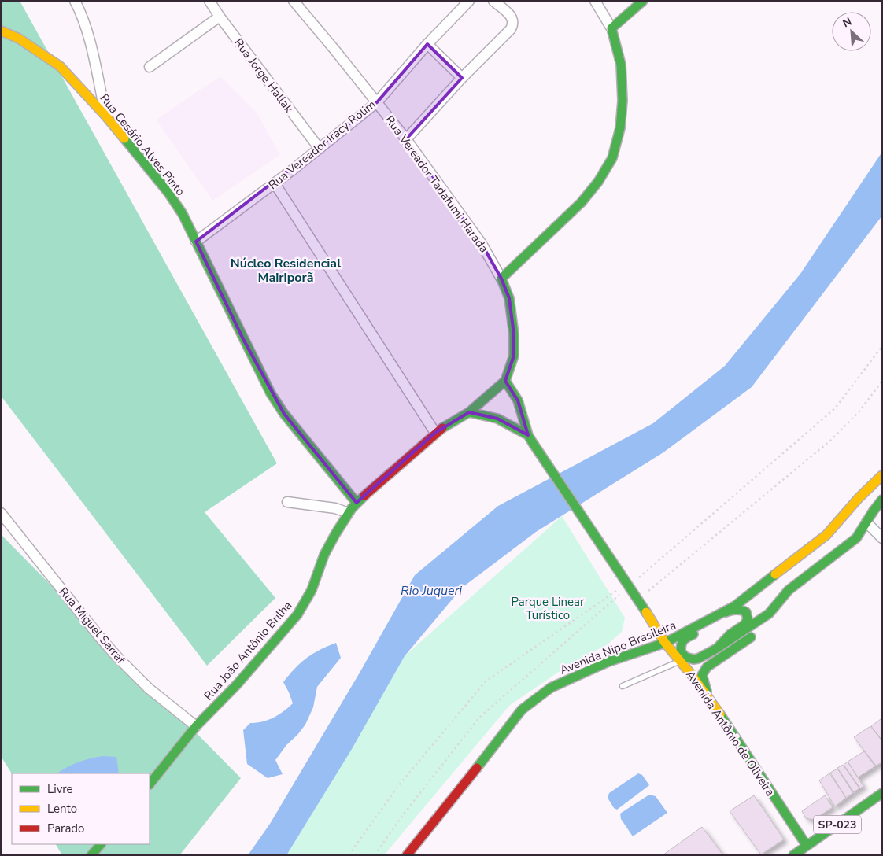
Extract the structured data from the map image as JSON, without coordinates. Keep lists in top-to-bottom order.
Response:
{
  "streets": {
    "street": [
      "Rua Jorge Hallak",
      "Rua Cesário Alves Pinto",
      "Rua Vereador Iracy Rolim",
      "Rua Vereador Tadafumi Harada",
      "Rua Miguel Sarraf",
      "Avenida Nipo Brasileira",
      "Rua João Antônio Brilha",
      "Avenida Antônio de Oliveira",
      "SP-023"
    ]
  },
  "crossings": [
    ["Rua Jorge Hallak", "Rua Vereador Iracy Rolim"],
    ["Rua Cesário Alves Pinto", "Rua Vereador Iracy Rolim"],
    ["Rua Cesário Alves Pinto", "Rua João Antônio Brilha"],
    ["Rua Vereador Iracy Rolim", "Rua Vereador Tadafumi Harada"],
    ["Rua Miguel Sarraf", "Rua João Antônio Brilha"],
    ["Avenida Nipo Brasileira", "Avenida Antônio de Oliveira"],
    ["Rua João Antônio Brilha", "Avenida Antônio de Oliveira"],
    ["Avenida Antônio de Oliveira", "SP-023"]
  ],
  "districts": ["Núcleo Residencial Mairiporã"],
  "water": ["Rio Juqueri"],
  "parks": ["Parque Linear Turístico"],
  "legend": ["Livre", "Lento", "Parado"],
  "north": "top left"
}
